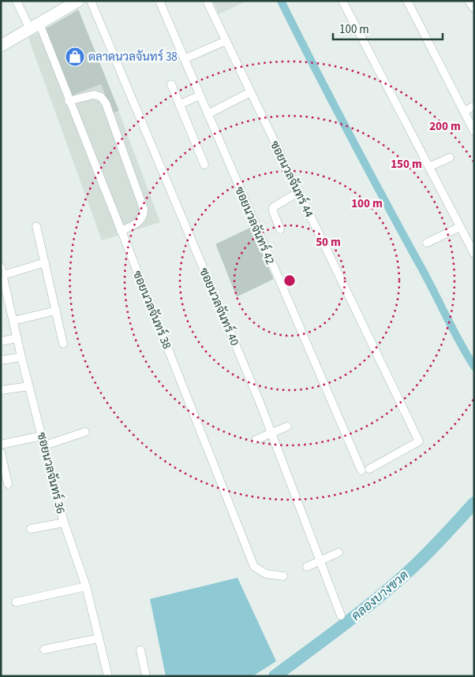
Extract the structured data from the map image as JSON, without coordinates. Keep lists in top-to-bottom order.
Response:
{
  "streets": {
    "street": [
      "ซอยนวลจันทร์ 44",
      "ซอยนวลจันทร์ 42",
      "ซอยนวลจันทร์ 40",
      "ซอยนวลจันทร์ 38",
      "ซอยนวลจันทร์ 36"
    ]
  },
  "crossings": [
    ["ซอยนวลจันทร์ 44", "ซอยนวลจันทร์ 42"]
  ],
  "water": ["คลองบางขวด"],
  "places": {
    "shop": ["ตลาดนวลจันทร์ 38"]
  },
  "scale_bar": "100 m",
  "rings": [
    "200 m",
    "150 m",
    "100 m",
    "50 m"
  ]
}
